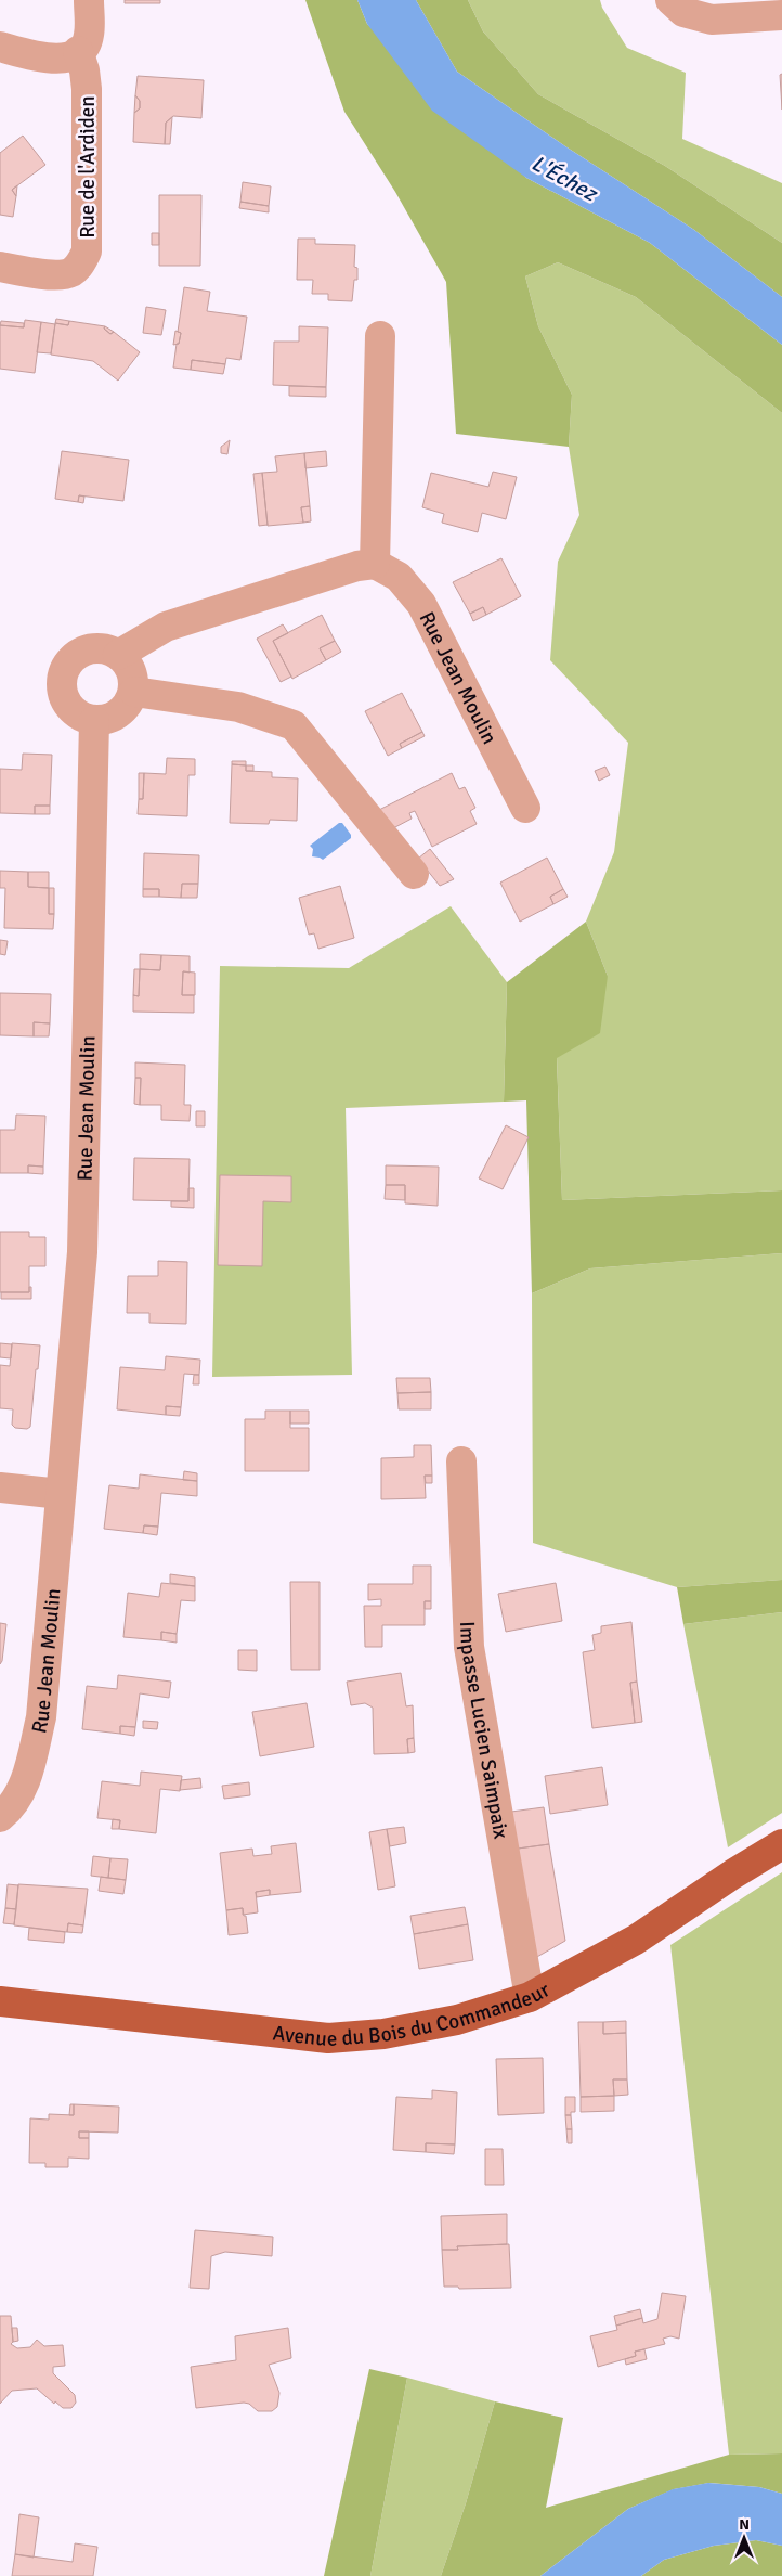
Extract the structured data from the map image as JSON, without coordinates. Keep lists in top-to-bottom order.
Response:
{
  "streets": {
    "main road": ["Avenue du Bois du Commandeur"],
    "street": ["Rue de l'Ardiden", "Rue Jean Moulin", "Impasse Lucien Saimpaix"]
  },
  "crossings": [
    ["Impasse Lucien Saimpaix", "Avenue du Bois du Commandeur"]
  ],
  "water": ["L'Échez"],
  "north": "top"
}
